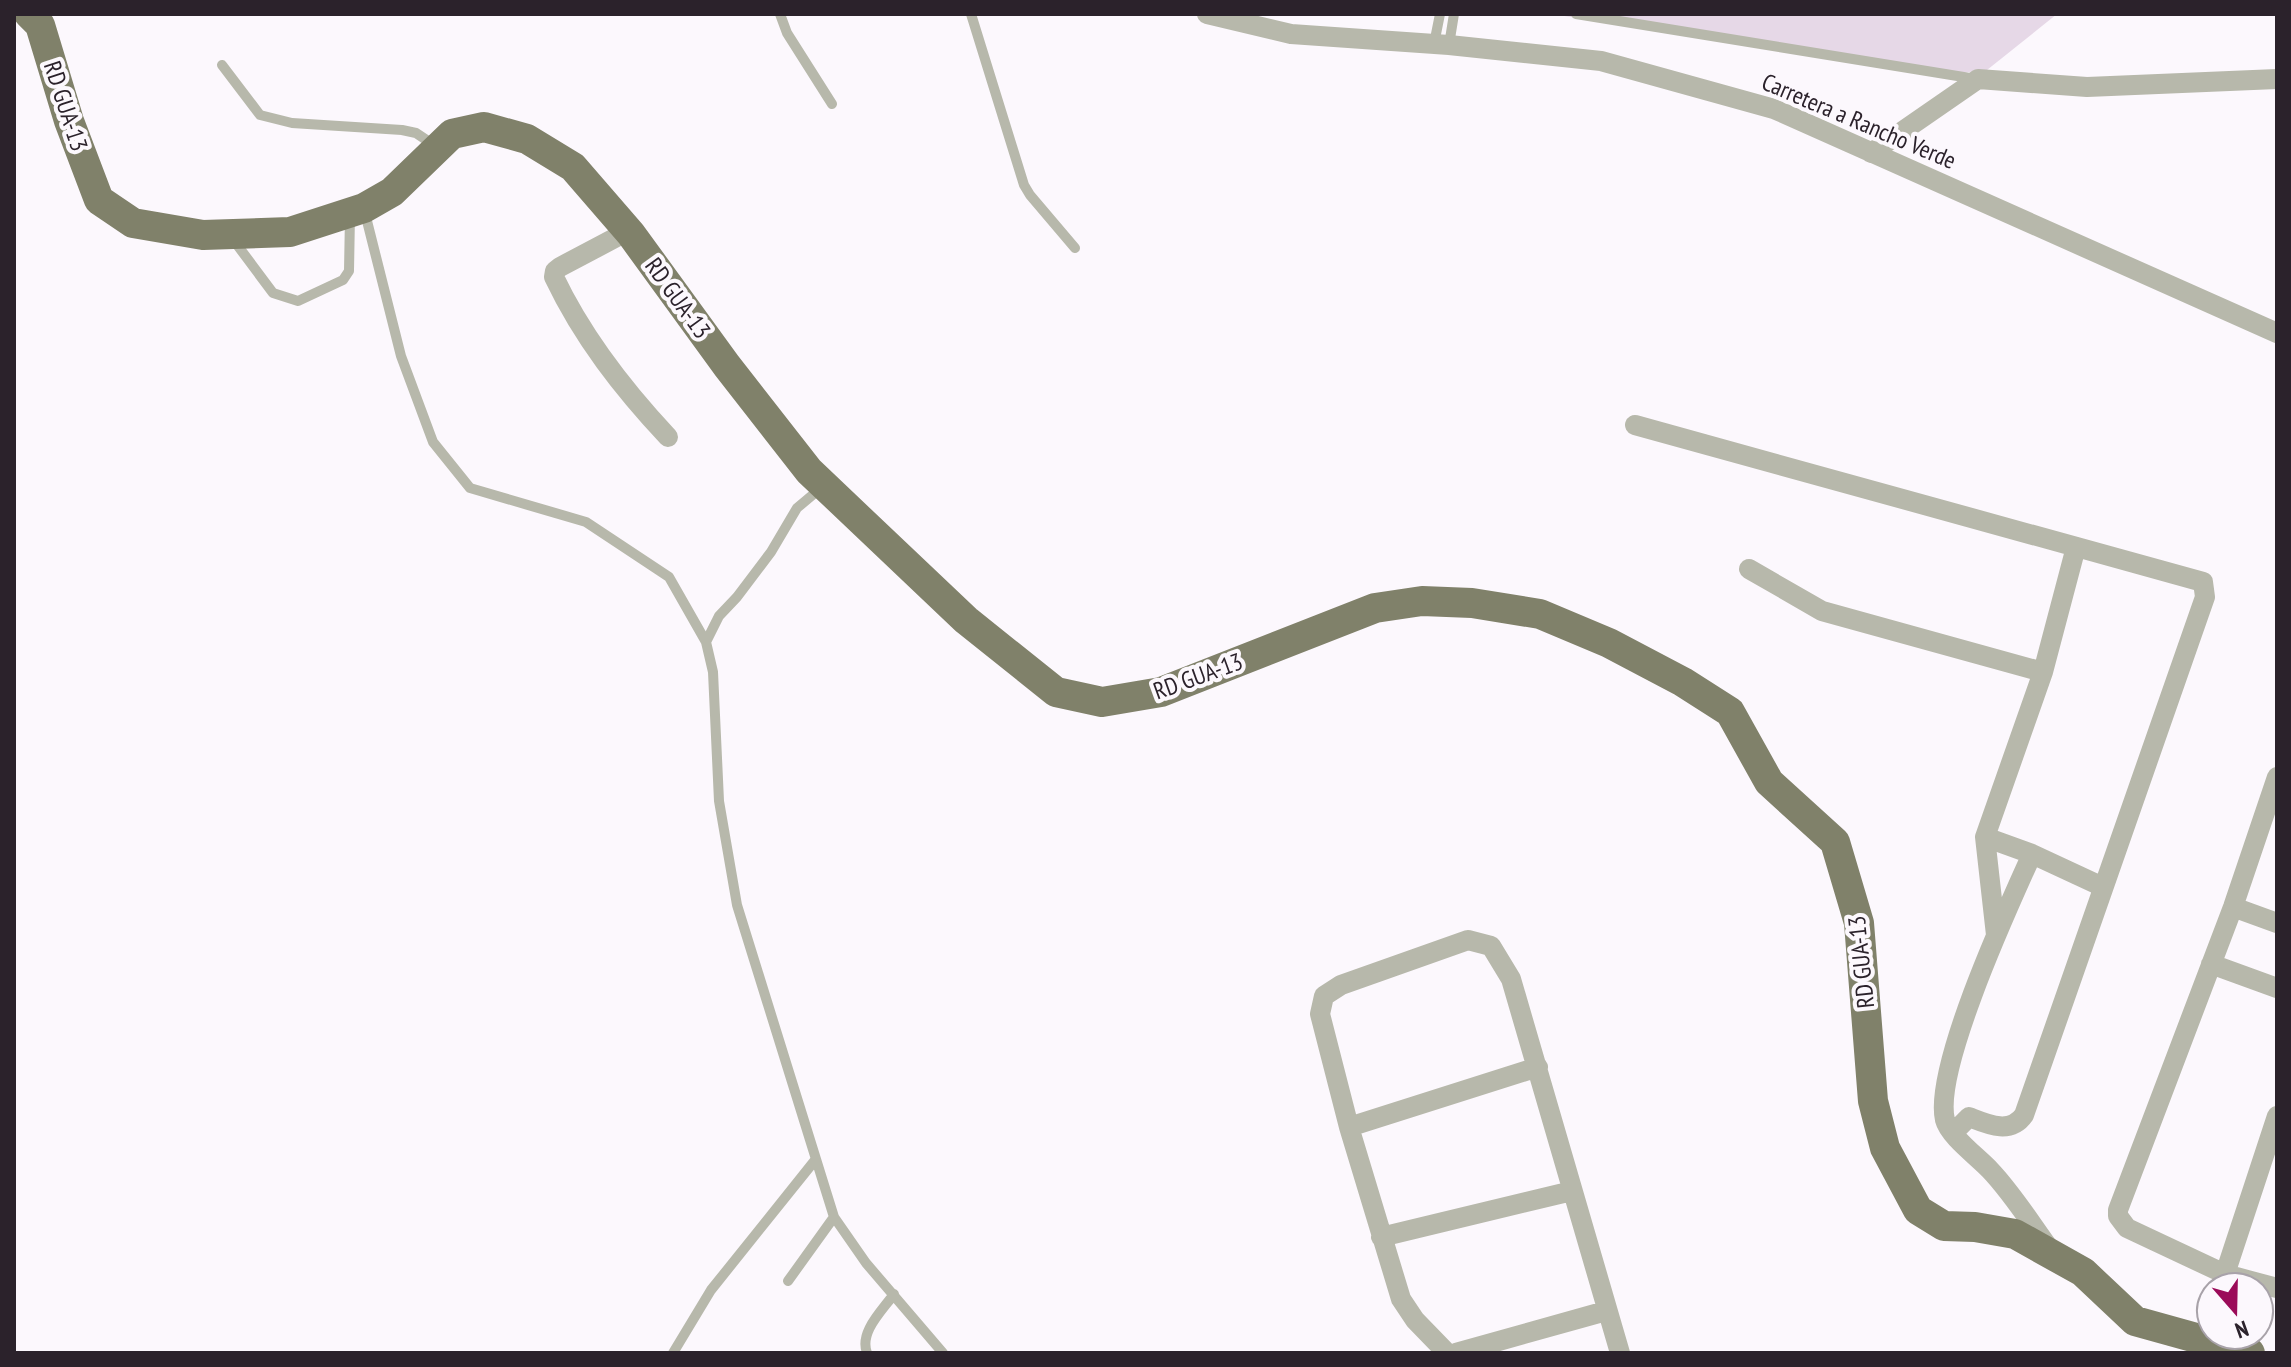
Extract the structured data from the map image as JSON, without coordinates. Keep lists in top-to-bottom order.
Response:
{
  "streets": {
    "main road": ["RD GUA-13"],
    "street": ["Carretera a Rancho Verde"]
  },
  "north": "bottom"
}
